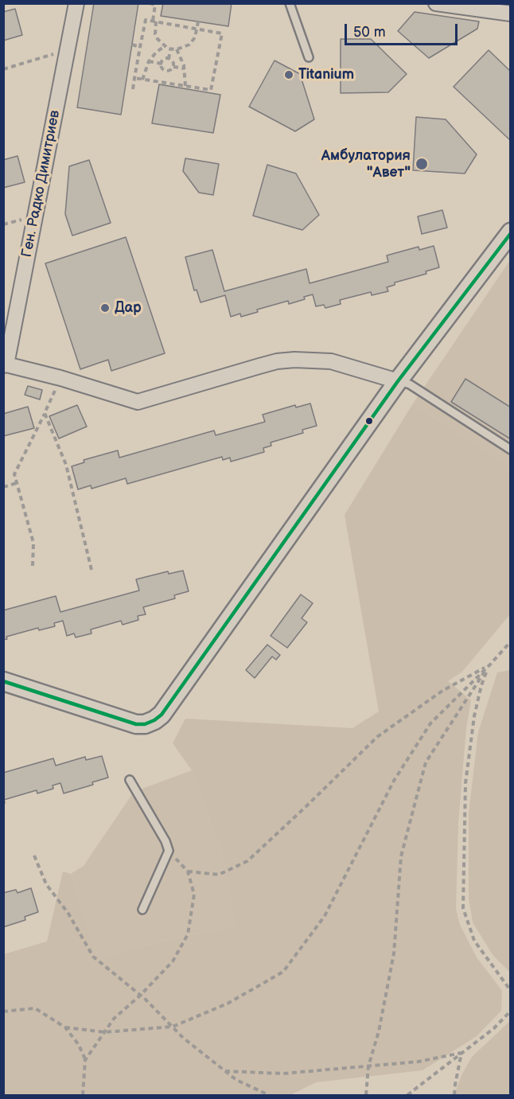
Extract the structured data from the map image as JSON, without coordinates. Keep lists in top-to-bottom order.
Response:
{
  "streets": {
    "street": ["Ген. Радко Димитриев"]
  },
  "places": ["Titanium", "Амбулатория \"Авет\"", "Дар"],
  "scale_bar": "50 m"
}
